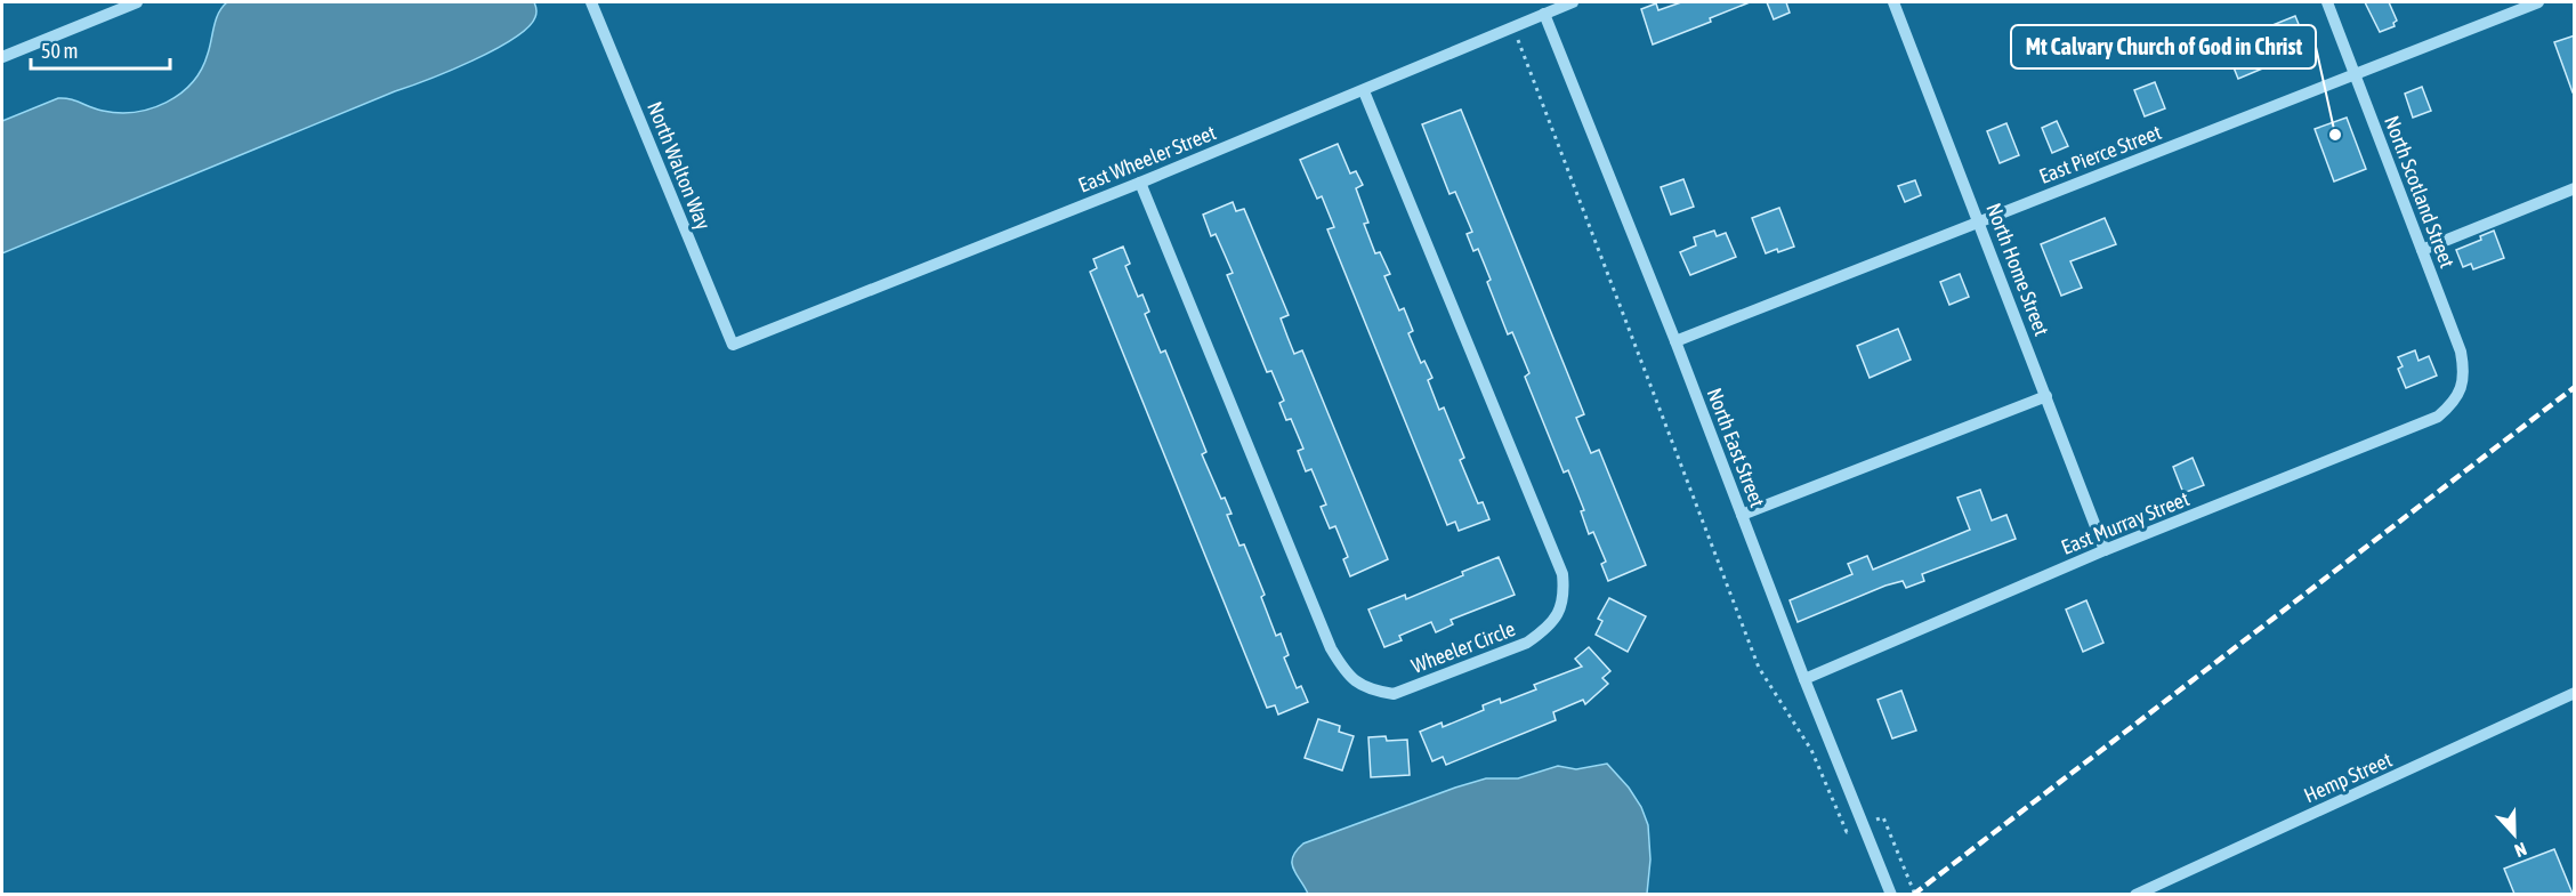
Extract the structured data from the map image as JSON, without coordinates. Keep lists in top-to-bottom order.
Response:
{
  "streets": {
    "street": [
      "East Pierce Street",
      "East Wheeler Street",
      "North Walton Way",
      "North Scotland Street",
      "North Home Street",
      "North East Street",
      "East Murray Street",
      "Wheeler Circle",
      "Hemp Street"
    ]
  },
  "crossings": [
    ["East Pierce Street", "North Scotland Street"],
    ["East Pierce Street", "North Home Street"],
    ["East Pierce Street", "North East Street"],
    ["East Wheeler Street", "North Walton Way"],
    ["East Wheeler Street", "North East Street"],
    ["East Wheeler Street", "Wheeler Circle"],
    ["North Scotland Street", "East Murray Street"],
    ["North Home Street", "East Murray Street"],
    ["North East Street", "East Murray Street"]
  ],
  "places": ["Mt Calvary Church of God in Christ"],
  "scale_bar": "50 m",
  "north": "bottom"
}
